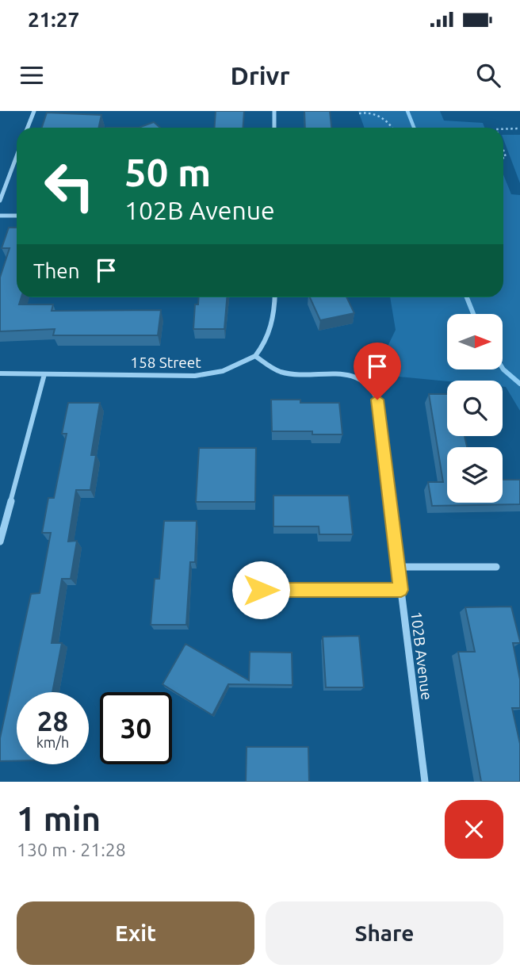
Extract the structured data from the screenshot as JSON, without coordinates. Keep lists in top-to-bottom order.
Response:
{
  "streets": {
    "street": ["158 Street", "102B Avenue"]
  },
  "crossings": [
    ["158 Street", "102B Avenue"]
  ],
  "north": "right",
  "page": {
    "status": "21:27",
    "header": "Drivr",
    "turn": ["50 m", "102B Avenue"],
    "then": "Then",
    "speed": "28 km/h",
    "limit": "30",
    "heading": ["1 min", "130 m · 21:28"],
    "buttons": ["Exit", "Share"]
  }
}
